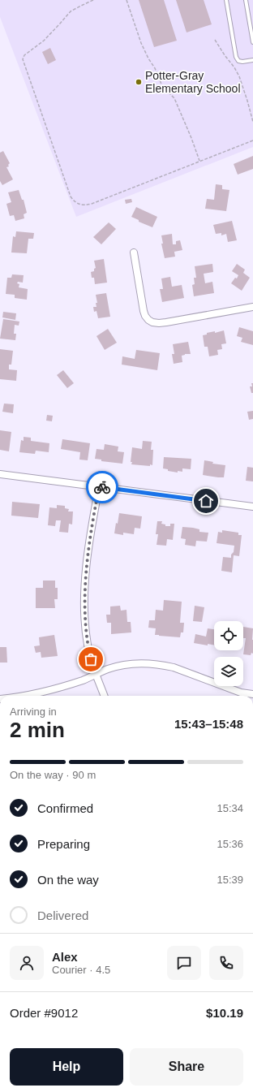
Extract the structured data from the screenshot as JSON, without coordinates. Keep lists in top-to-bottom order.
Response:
{
  "places": ["Potter-Gray Elementary School"],
  "page": {
    "heading": ["2 min", "Arriving in", "15:43–15:48"],
    "panel": [
      "Alex",
      "Courier · 4.5",
      "Order #9012",
      "$10.19"
    ],
    "bar": "On the way · 90 m",
    "list": [
      ["Confirmed", "15:34"],
      ["Preparing", "15:36"],
      ["On the way", "15:39"],
      "Delivered"
    ],
    "buttons": ["Help", "Share"]
  }
}
